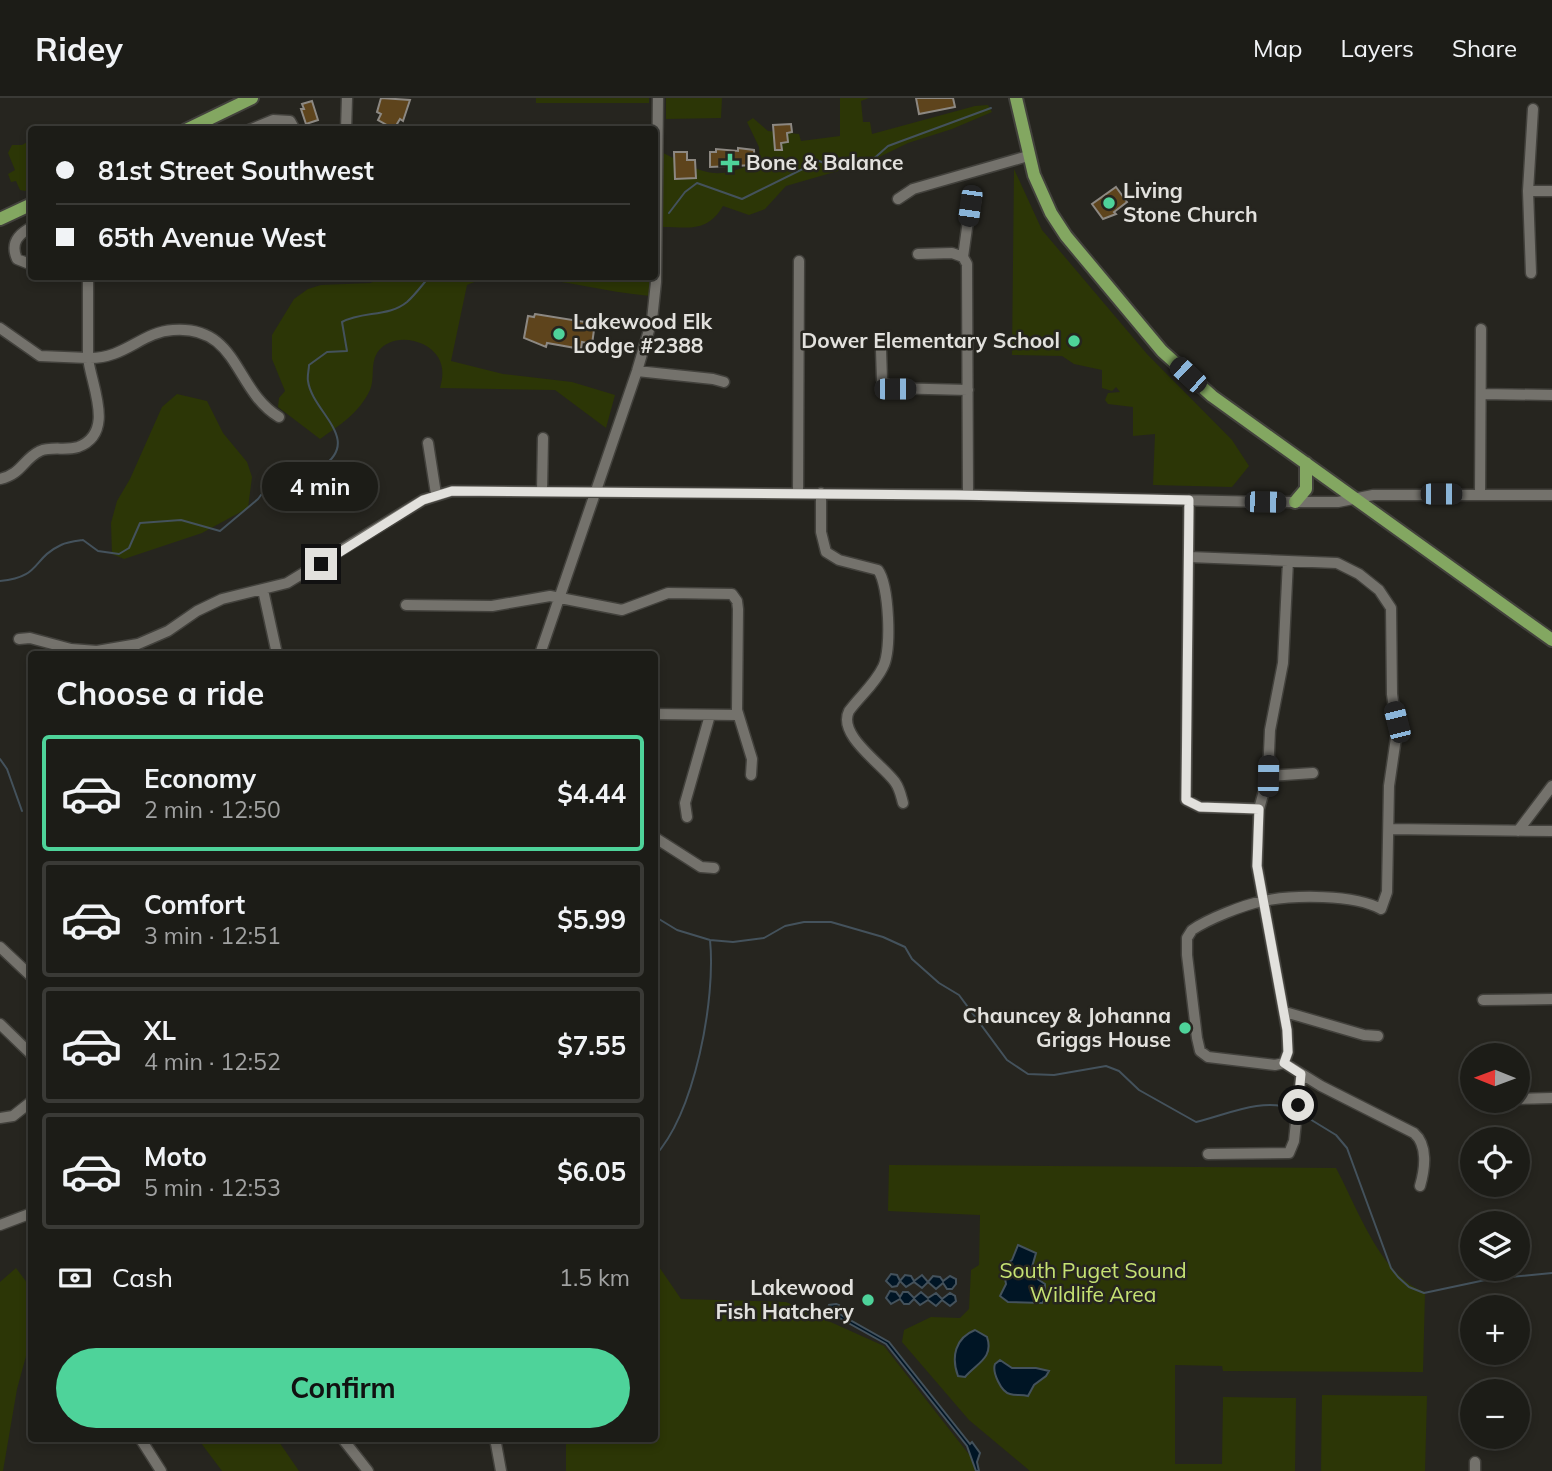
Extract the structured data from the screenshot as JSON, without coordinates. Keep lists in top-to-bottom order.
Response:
{
  "parks": ["South Puget Sound Wildlife Area"],
  "places": {
    "health": ["Bone & Balance"],
    "other": [
      "Living Stone Church",
      "Lakewood Elk Lodge #2388",
      "Dower Elementary School",
      "Chauncey & Johanna Griggs House",
      "Lakewood Fish Hatchery"
    ]
  },
  "north": "left",
  "page": {
    "header": "Ridey",
    "nav": ["Map", "Layers", "Share"],
    "banner": ["81st Street Southwest", "65th Avenue West"],
    "bubble": "4 min",
    "heading": "Choose a ride",
    "list": [
      {
        "name": "Economy",
        "note": "2 min · 12:50",
        "value": "$4.44"
      },
      {
        "name": "Comfort",
        "note": "3 min · 12:51",
        "value": "$5.99"
      },
      {
        "name": "XL",
        "note": "4 min · 12:52",
        "value": "$7.55"
      },
      {
        "name": "Moto",
        "note": "5 min · 12:53",
        "value": "$6.05"
      }
    ],
    "map_buttons": ["+", "−"],
    "pay": ["Cash", "1.5 km"],
    "buttons": "Confirm"
  }
}
